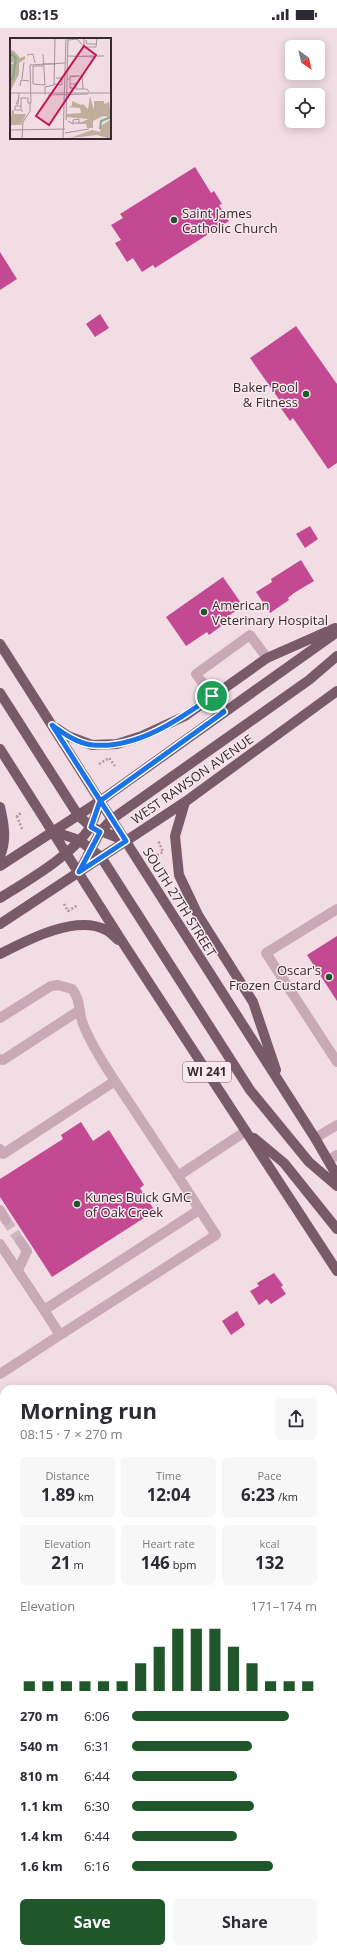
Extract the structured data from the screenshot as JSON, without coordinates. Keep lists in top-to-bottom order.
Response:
{
  "streets": {
    "main road": ["WEST RAWSON AVENUE", "SOUTH 27TH STREET", "WI 241"]
  },
  "crossings": [
    ["WEST RAWSON AVENUE", "SOUTH 27TH STREET"],
    ["WEST RAWSON AVENUE", "WI 241"]
  ],
  "places": [
    "Saint James Catholic Church",
    "Baker Pool & Fitness",
    "American Veterinary Hospital",
    "Oscar's Frozen Custard",
    "Kunes Buick GMC of Oak Creek"
  ],
  "north": "bottom right",
  "page": {
    "status": "08:15",
    "heading": ["Morning run", "08:15 · 7 × 270 m"],
    "stats": [
      ["Distance", "1.89 km"],
      ["Time", "12:04"],
      ["Pace", "6:23 /km"],
      ["Elevation", "21 m"],
      ["Heart rate", "146 bpm"],
      ["kcal", "132"]
    ],
    "chart": ["Elevation", "171–174 m"],
    "list": [
      {
        "name": "270 m",
        "note": "6:06"
      },
      {
        "name": "540 m",
        "note": "6:31"
      },
      {
        "name": "810 m",
        "note": "6:44"
      },
      {
        "name": "1.1 km",
        "note": "6:30"
      },
      {
        "name": "1.4 km",
        "note": "6:44"
      },
      {
        "name": "1.6 km",
        "note": "6:16"
      }
    ],
    "buttons": ["Save", "Share"]
  }
}
